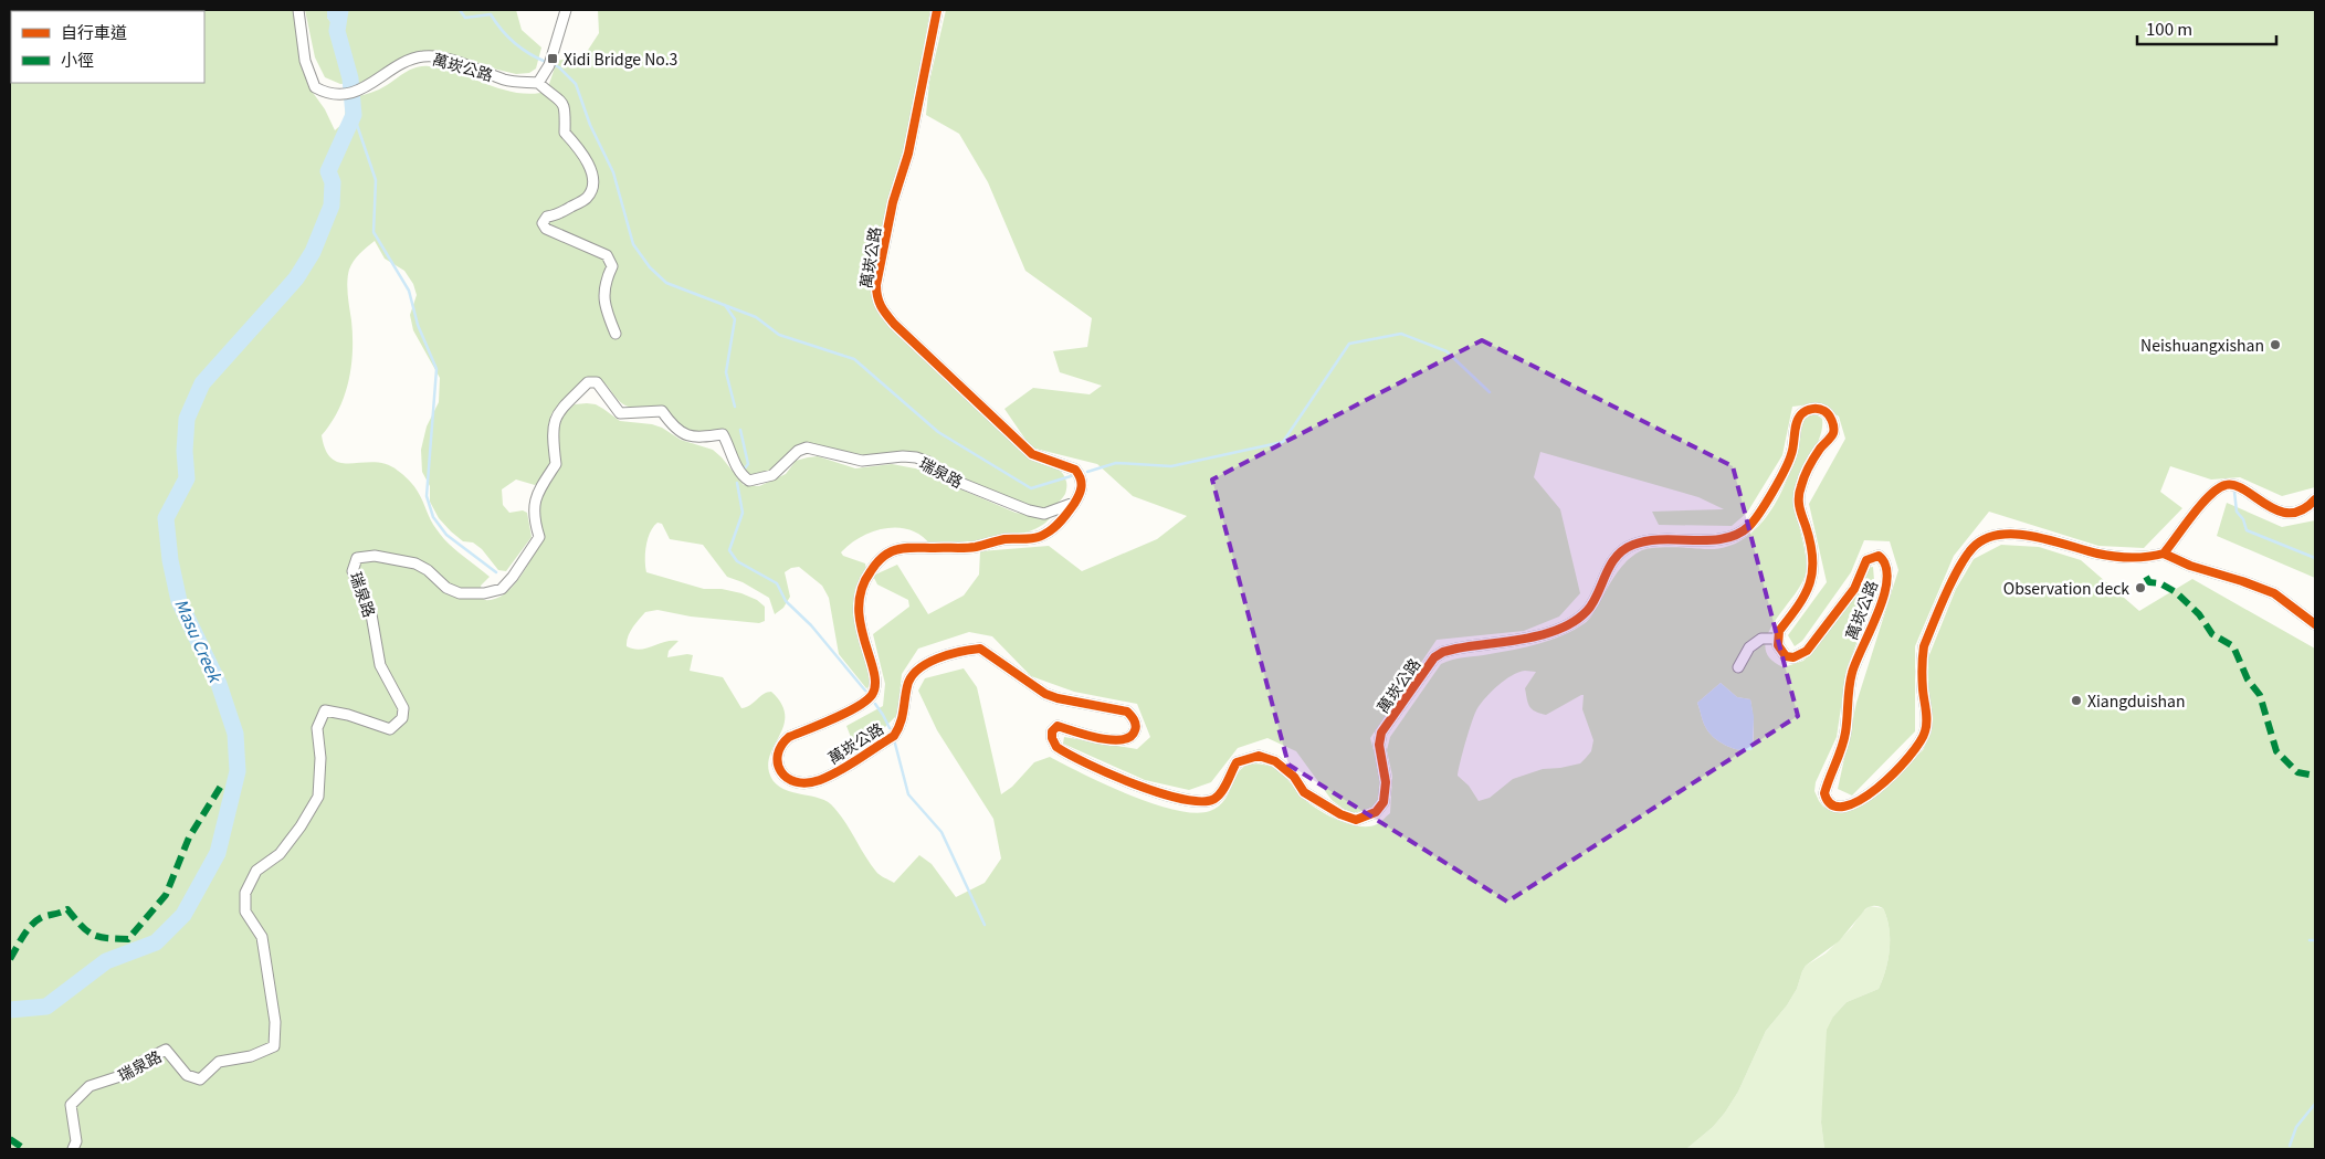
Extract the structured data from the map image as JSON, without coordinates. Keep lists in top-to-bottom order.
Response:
{
  "streets": {
    "street": ["萬崁公路", "瑞泉路"]
  },
  "crossings": [
    ["萬崁公路", "瑞泉路"]
  ],
  "water": ["Masu Creek"],
  "places": {
    "transit": ["Xidi Bridge No.3"],
    "other": ["Neishuangxishan", "Observation deck", "Xiangduishan"]
  },
  "legend": ["自行車道", "小徑"],
  "scale_bar": "100 m"
}
